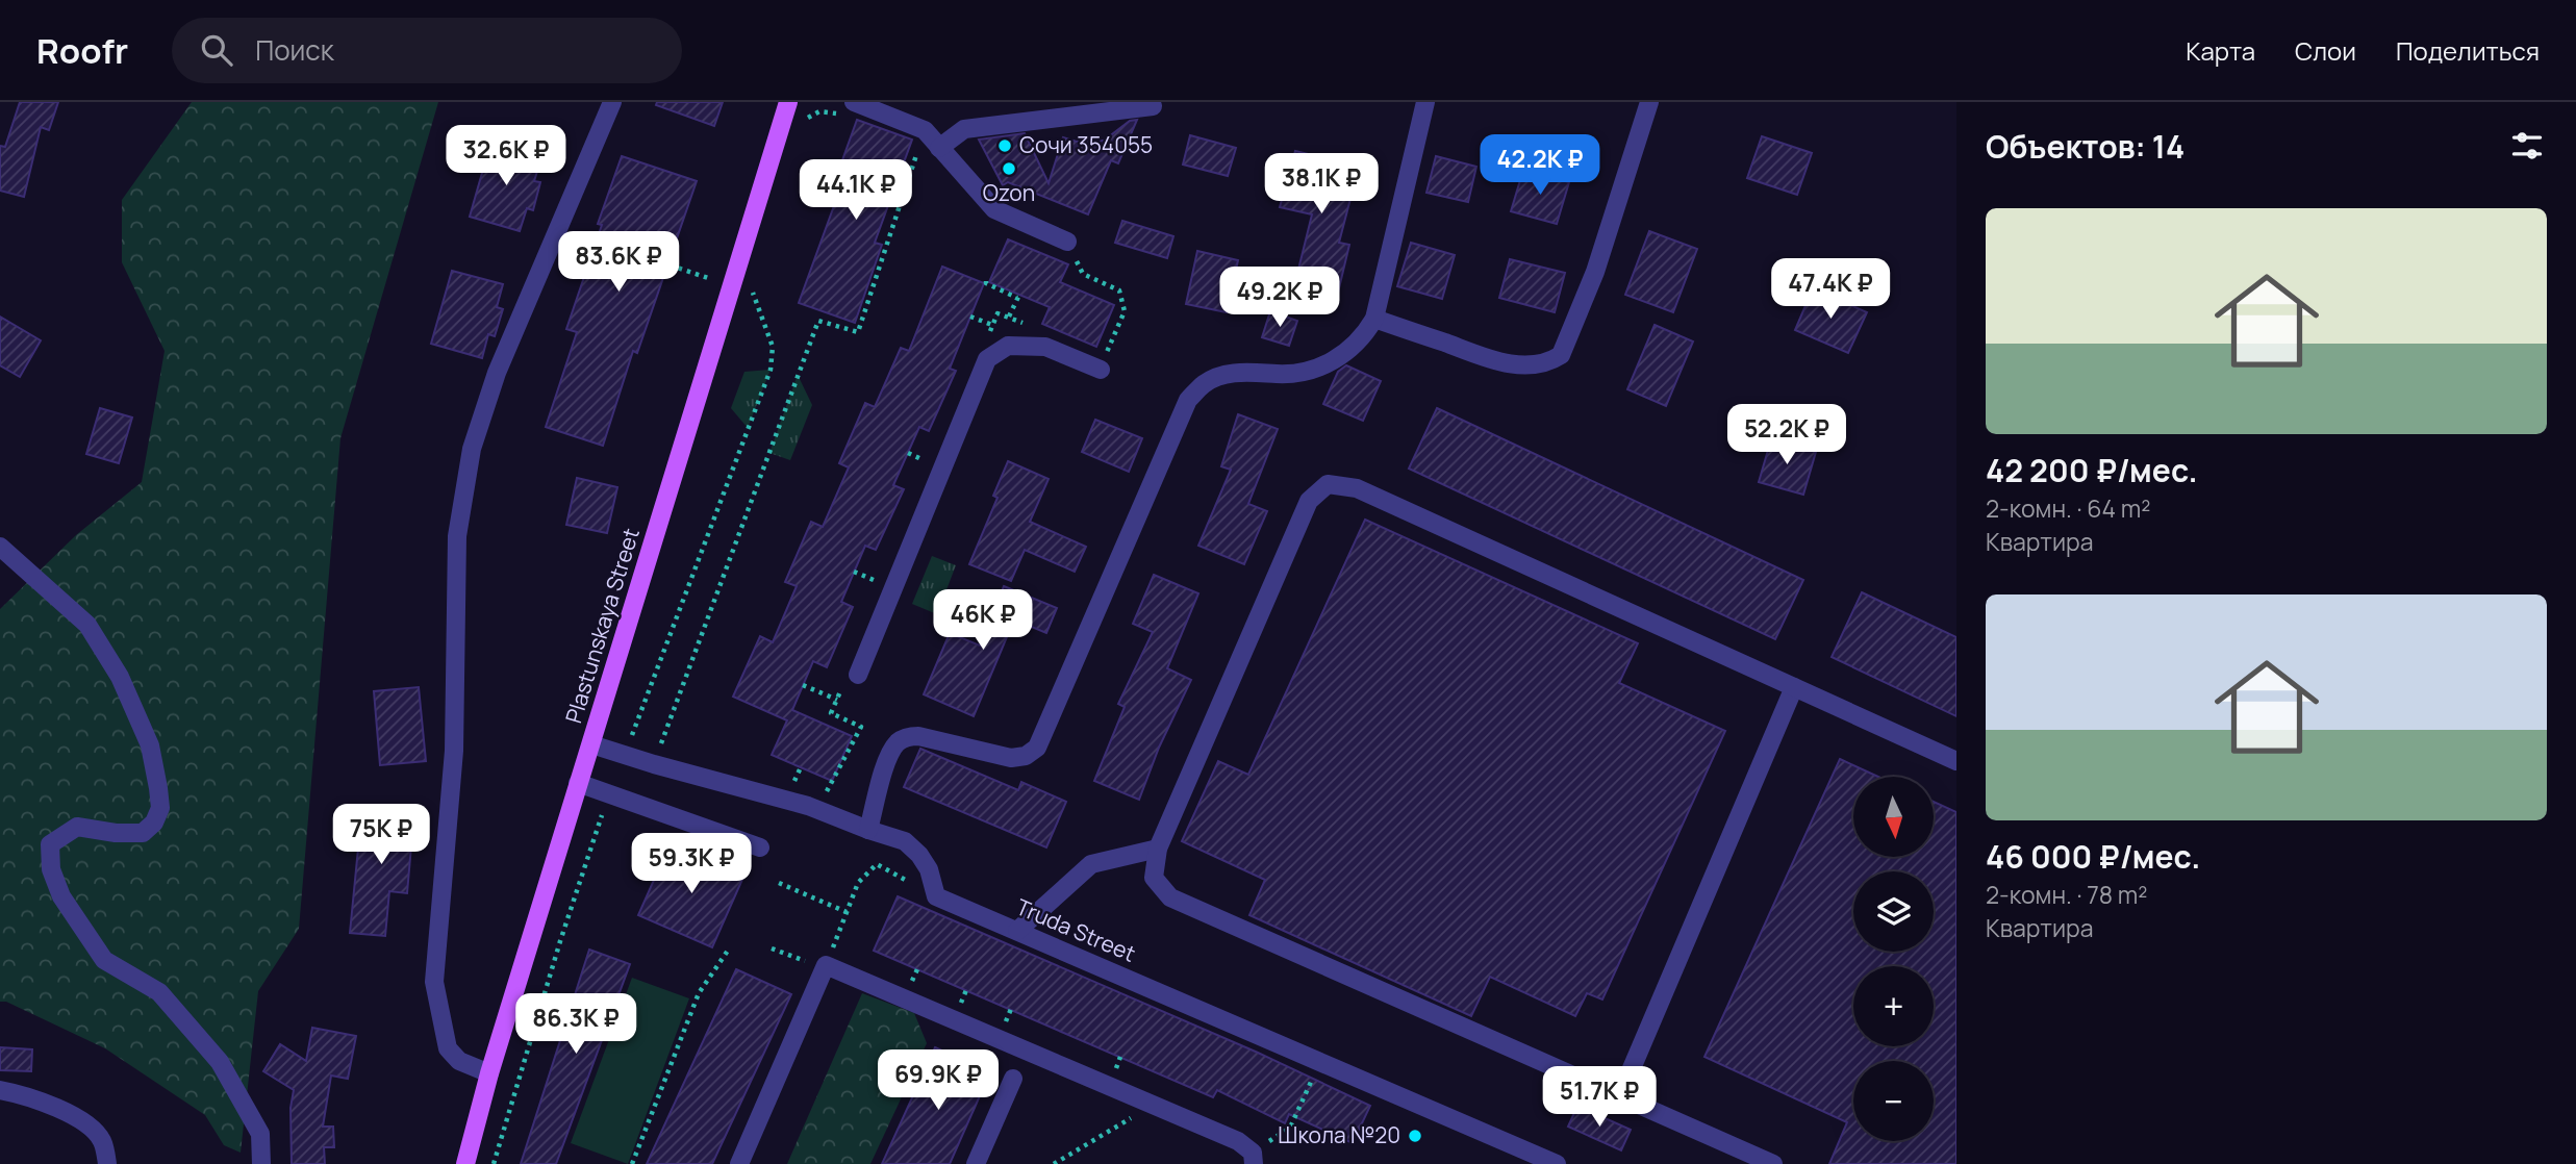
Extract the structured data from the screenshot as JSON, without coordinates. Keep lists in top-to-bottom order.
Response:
{
  "streets": {
    "main road": ["Plastunskaya Street"],
    "street": ["Truda Street"]
  },
  "places": ["Сочи 354055", "Ozon", "Школа №20"],
  "north": "bottom",
  "page": {
    "header": "Roofr",
    "search": "Поиск",
    "nav": ["Карта", "Слои", "Поделиться"],
    "heading": "Объектов: 14",
    "price": [
      "32.6K ₽",
      "42.2K ₽",
      "38.1K ₽",
      "44.1K ₽",
      "83.6K ₽",
      "47.4K ₽",
      "49.2K ₽",
      "52.2K ₽",
      "46K ₽",
      "75K ₽",
      "59.3K ₽",
      "86.3K ₽",
      "69.9K ₽",
      "51.7K ₽"
    ],
    "list": [
      {
        "name": "42 200 ₽/мес.",
        "note": "2-комн. · 64 m² · Квартира"
      },
      {
        "name": "46 000 ₽/мес.",
        "note": "2-комн. · 78 m² · Квартира"
      }
    ],
    "map_buttons": ["+", "−"]
  }
}
